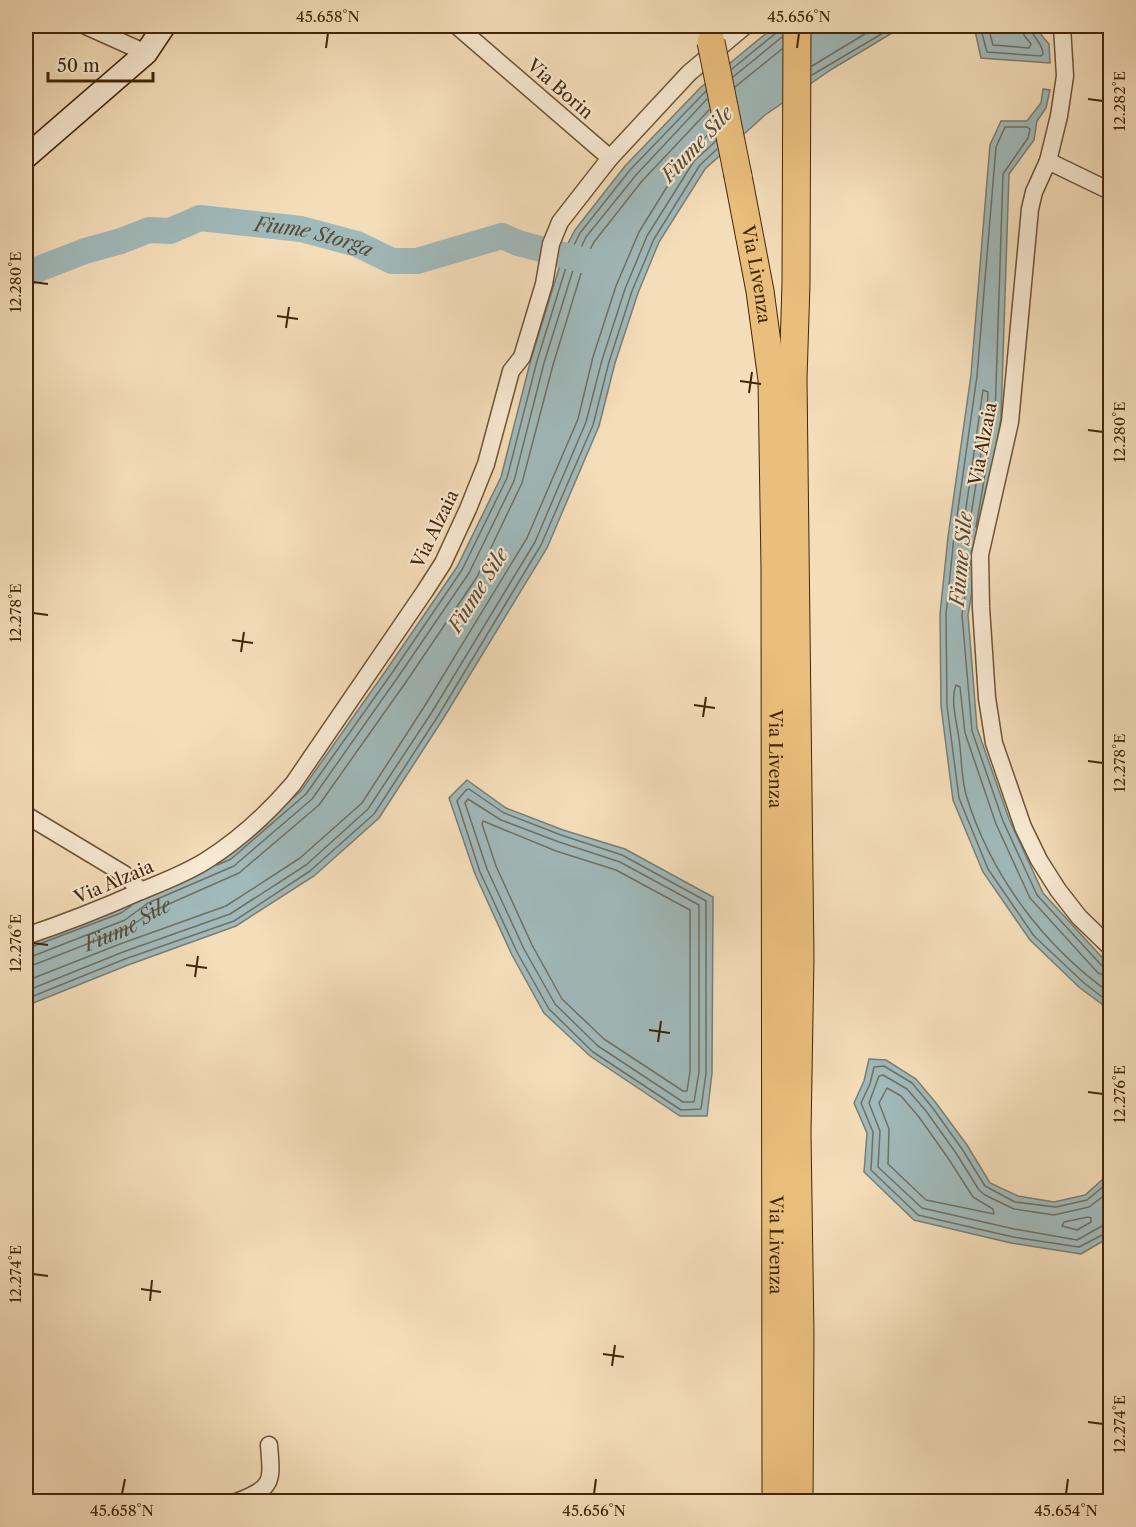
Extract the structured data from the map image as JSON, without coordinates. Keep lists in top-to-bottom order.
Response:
{
  "streets": {
    "highway": ["Via Livenza"],
    "street": ["Via Borin", "Via Alzaia"]
  },
  "crossings": [
    ["Via Borin", "Via Alzaia"]
  ],
  "water": ["Fiume Sile", "Fiume Storga"],
  "scale_bar": "50 m",
  "coordinates": [
    "45.658°N",
    "45.656°N",
    "12.282°E",
    "12.280°E",
    "12.278°E",
    "12.276°E",
    "12.274°E",
    "45.654°N"
  ]
}
